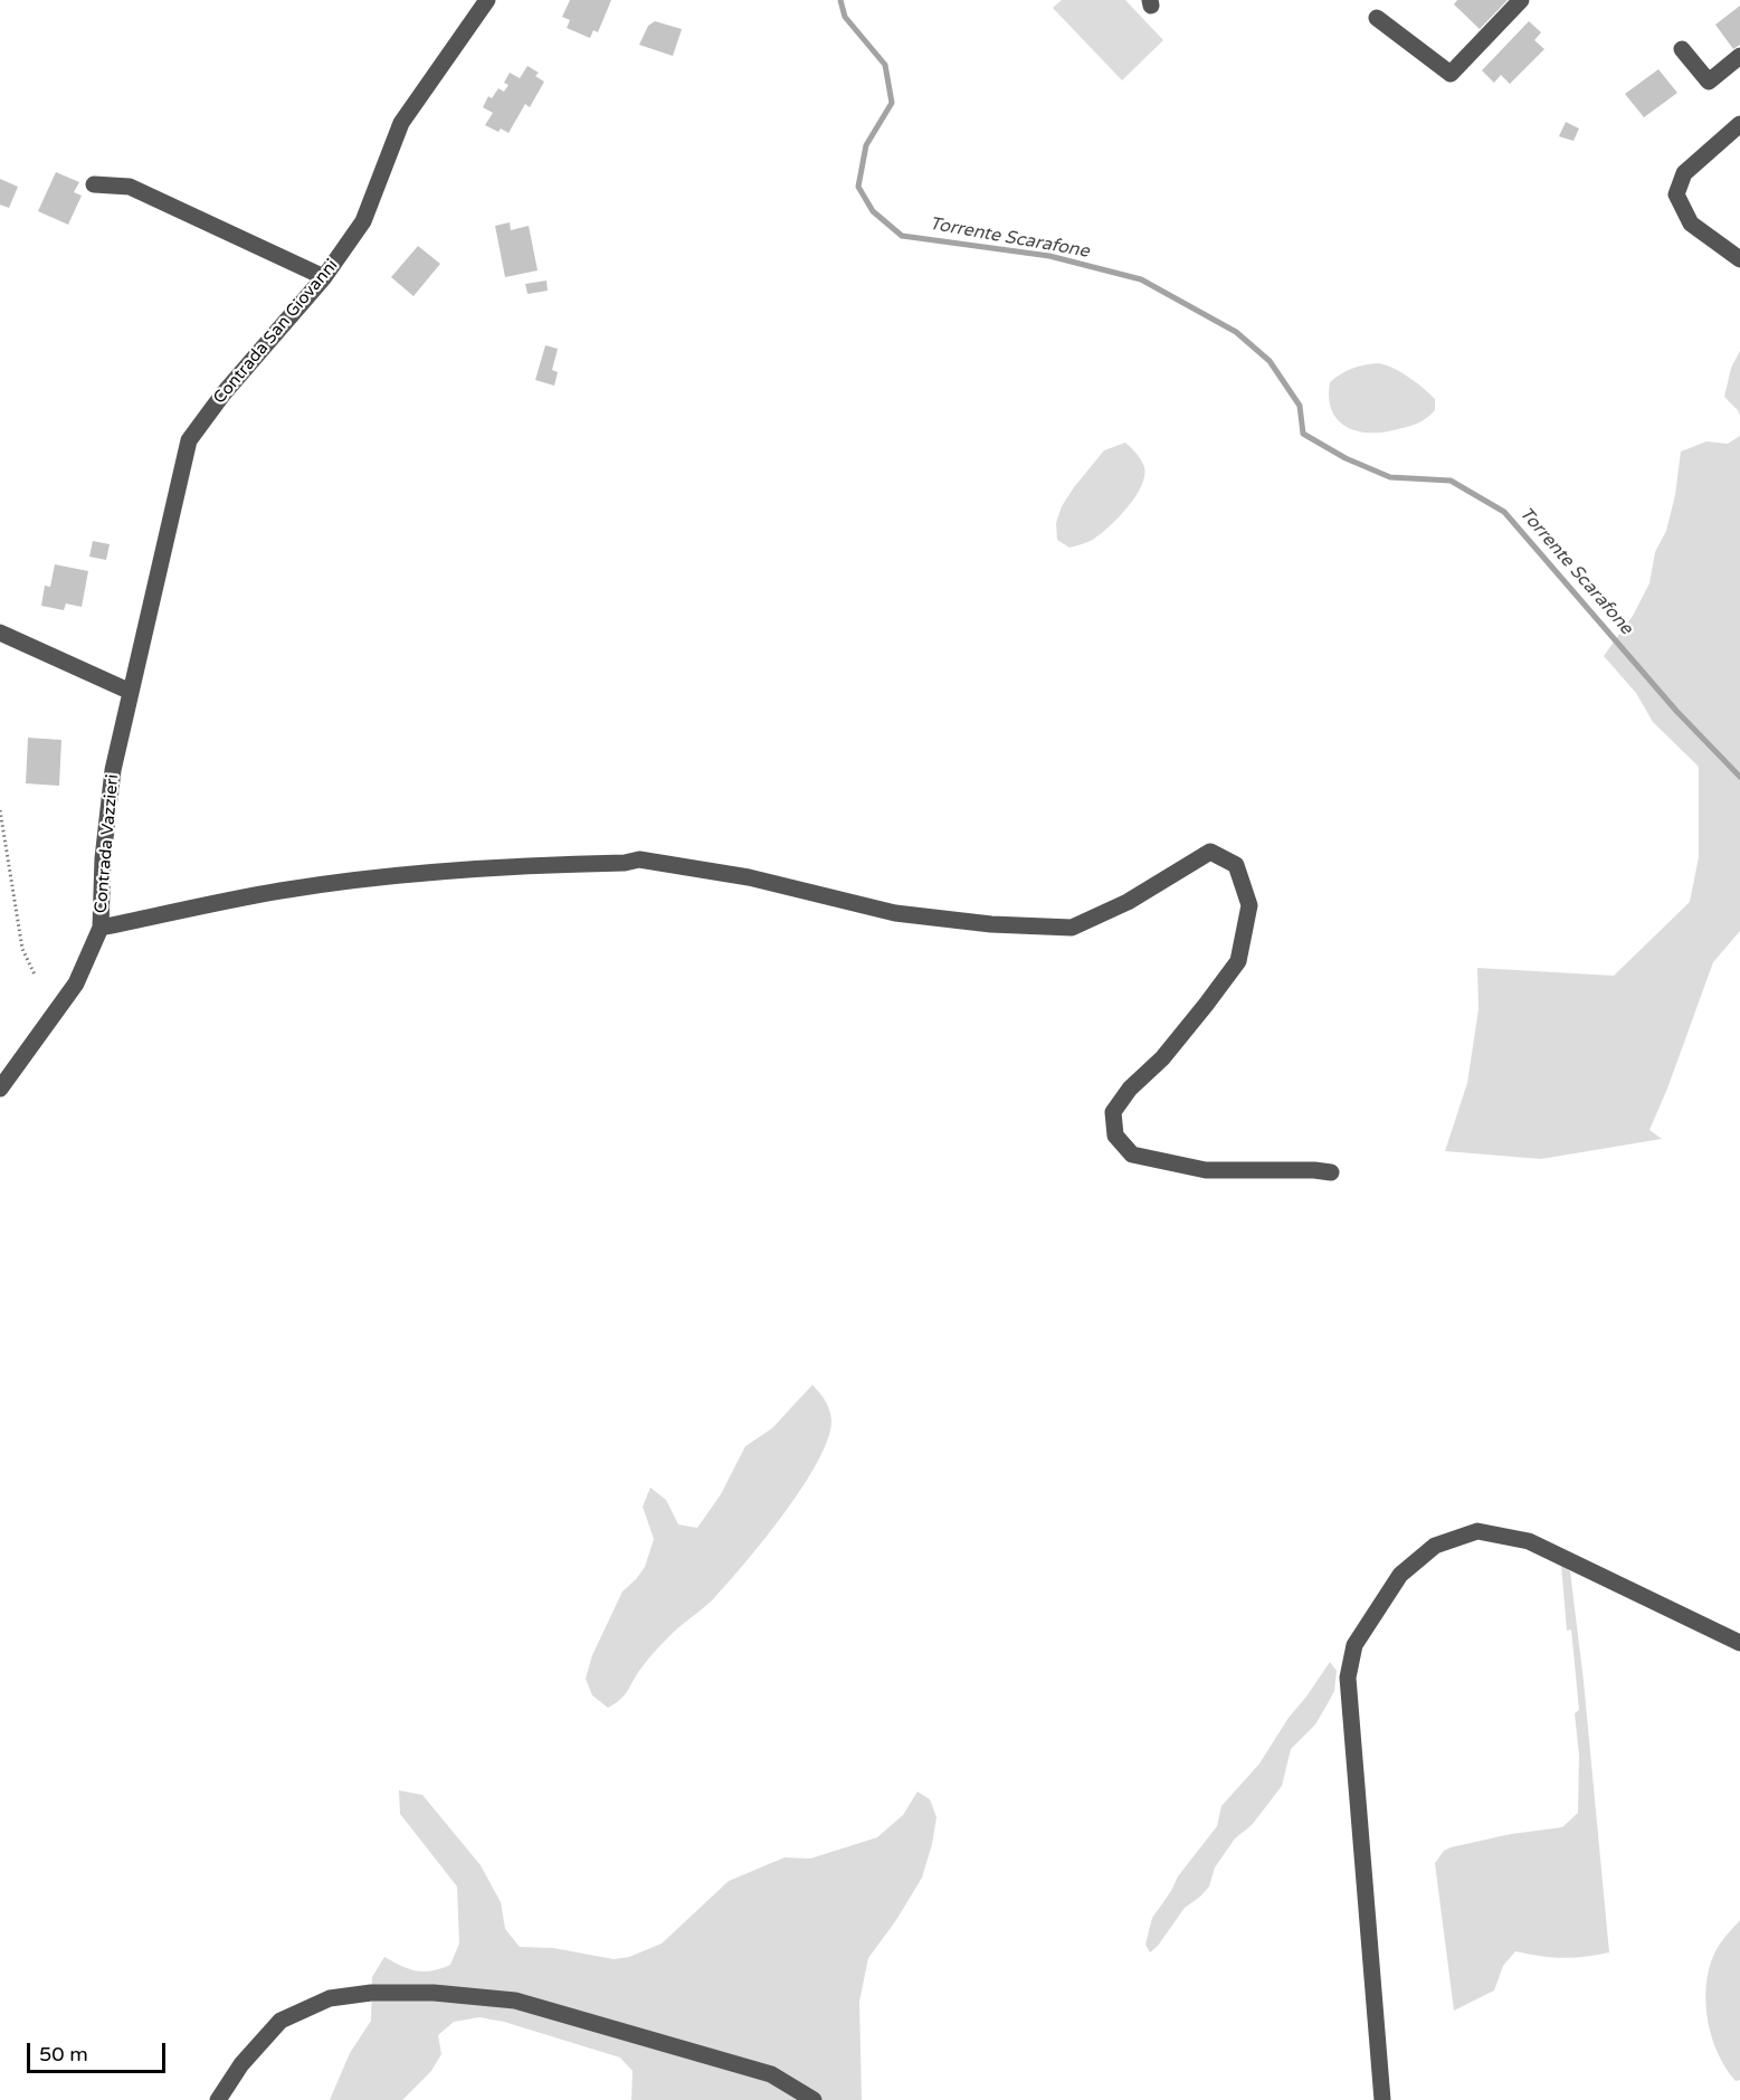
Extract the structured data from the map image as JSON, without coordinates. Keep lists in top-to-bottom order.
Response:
{
  "streets": {
    "street": ["Contrada San Giovanni", "Contrada Vazzieri"]
  },
  "crossings": [
    ["Contrada San Giovanni", "Contrada Vazzieri"]
  ],
  "water": ["Torrente Scarafone"],
  "scale_bar": "50 m"
}
